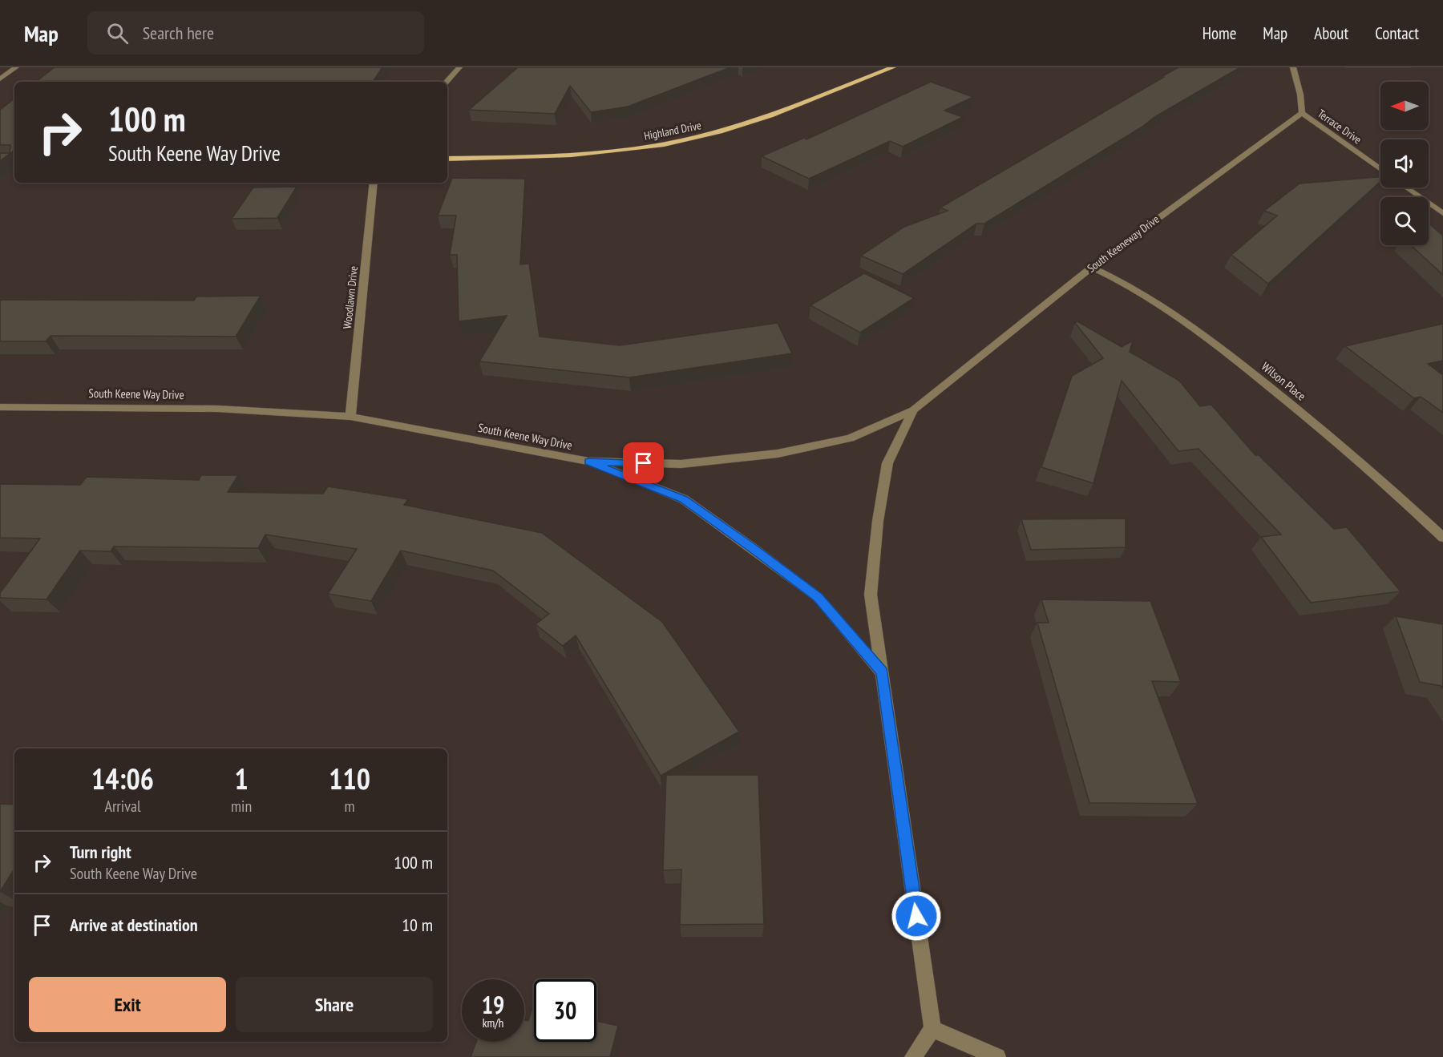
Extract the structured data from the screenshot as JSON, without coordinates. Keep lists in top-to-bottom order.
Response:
{
  "streets": {
    "main road": ["Highland Drive"],
    "street": [
      "Terrace Drive",
      "South Keeneway Drive",
      "Woodlawn Drive",
      "Wilson Place",
      "South Keene Way Drive"
    ]
  },
  "crossings": [
    ["Terrace Drive", "South Keeneway Drive"],
    ["South Keeneway Drive", "Wilson Place"],
    ["South Keeneway Drive", "South Keene Way Drive"],
    ["Woodlawn Drive", "South Keene Way Drive"]
  ],
  "north": "left",
  "page": {
    "header": "Map",
    "search": "Search here",
    "nav": [
      "Home",
      "Map",
      "About",
      "Contact"
    ],
    "turn": ["100 m", "South Keene Way Drive"],
    "eta": [
      "14:06",
      "Arrival",
      "1",
      "min",
      "110",
      "m"
    ],
    "list": [
      {
        "name": "Turn right",
        "note": "South Keene Way Drive",
        "value": "100 m"
      },
      {
        "name": "Arrive at destination",
        "value": "10 m"
      }
    ],
    "buttons": ["Exit", "Share"],
    "speed": "19 km/h",
    "limit": "30"
  }
}
